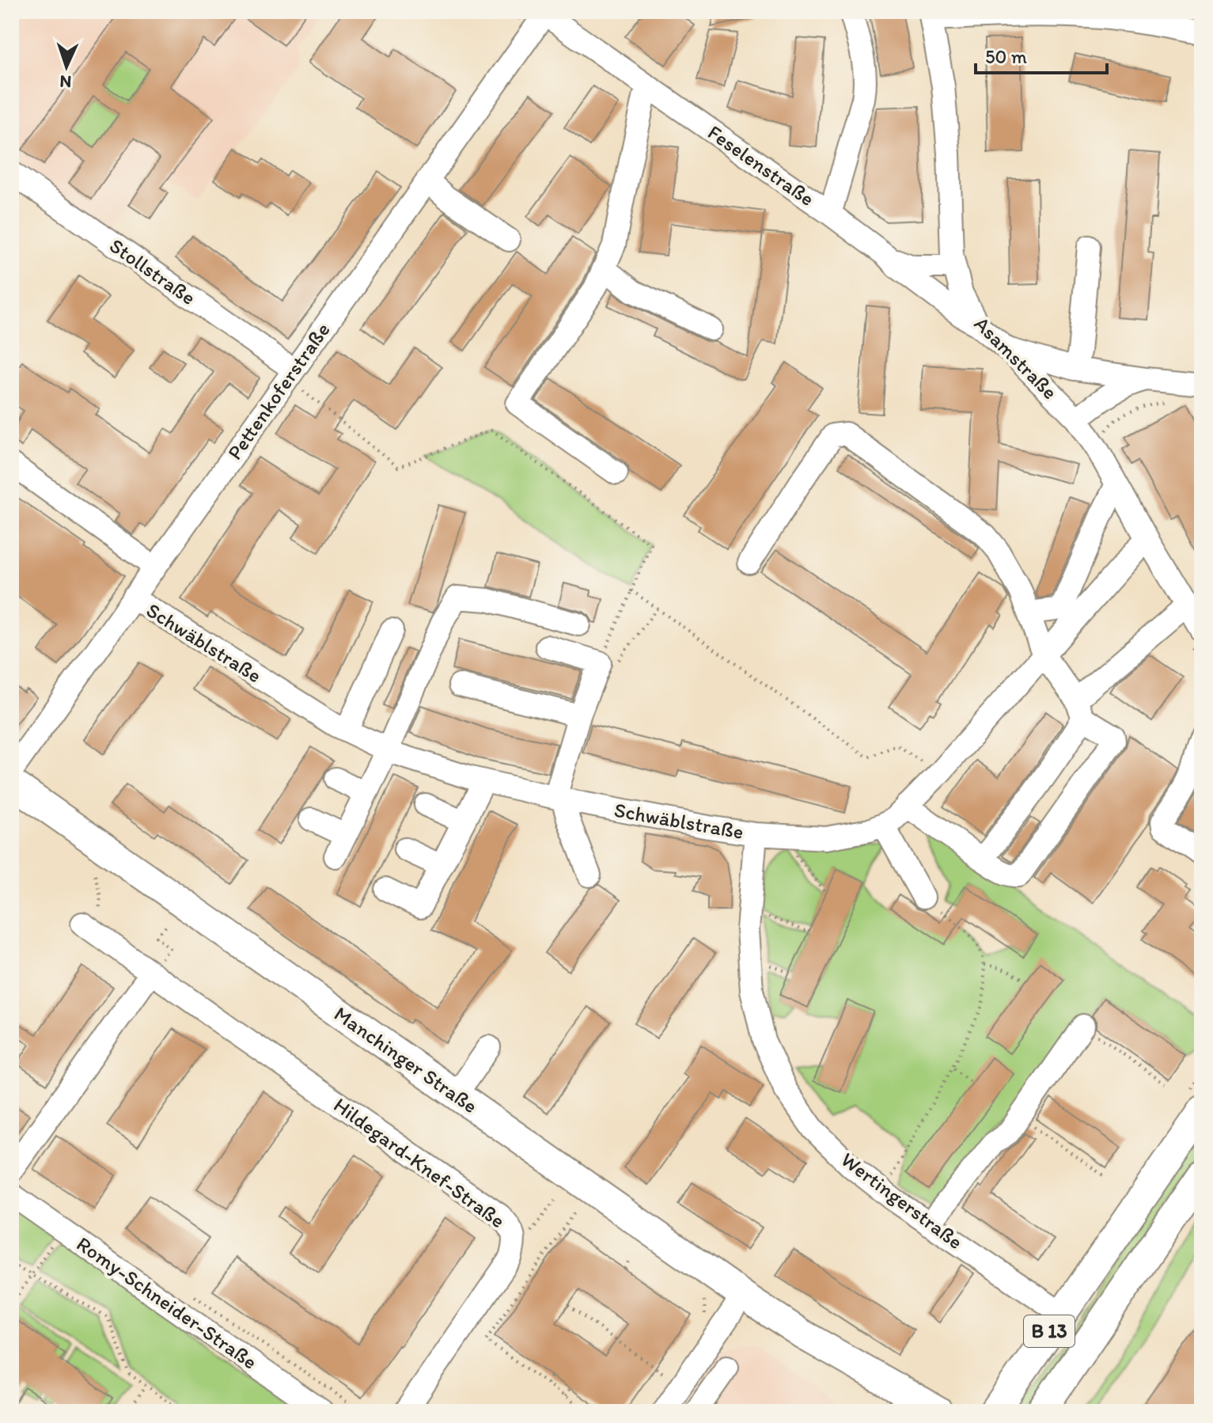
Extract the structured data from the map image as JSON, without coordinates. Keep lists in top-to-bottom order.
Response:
{
  "streets": {
    "main road": ["Manchinger Straße", "B 13"],
    "street": [
      "Feselenstraße",
      "Stollstraße",
      "Asamstraße",
      "Pettenkoferstraße",
      "Schwäblstraße",
      "Hildegard-Knef-Straße",
      "Wertingerstraße",
      "Romy-Schneider-Straße"
    ]
  },
  "crossings": [
    ["Feselenstraße", "Asamstraße"],
    ["Feselenstraße", "Pettenkoferstraße"],
    ["Stollstraße", "Pettenkoferstraße"],
    ["Asamstraße", "Schwäblstraße"],
    ["Pettenkoferstraße", "Schwäblstraße"],
    ["Schwäblstraße", "Wertingerstraße"],
    ["Wertingerstraße", "B 13"]
  ],
  "scale_bar": "50 m",
  "north": "bottom"
}
